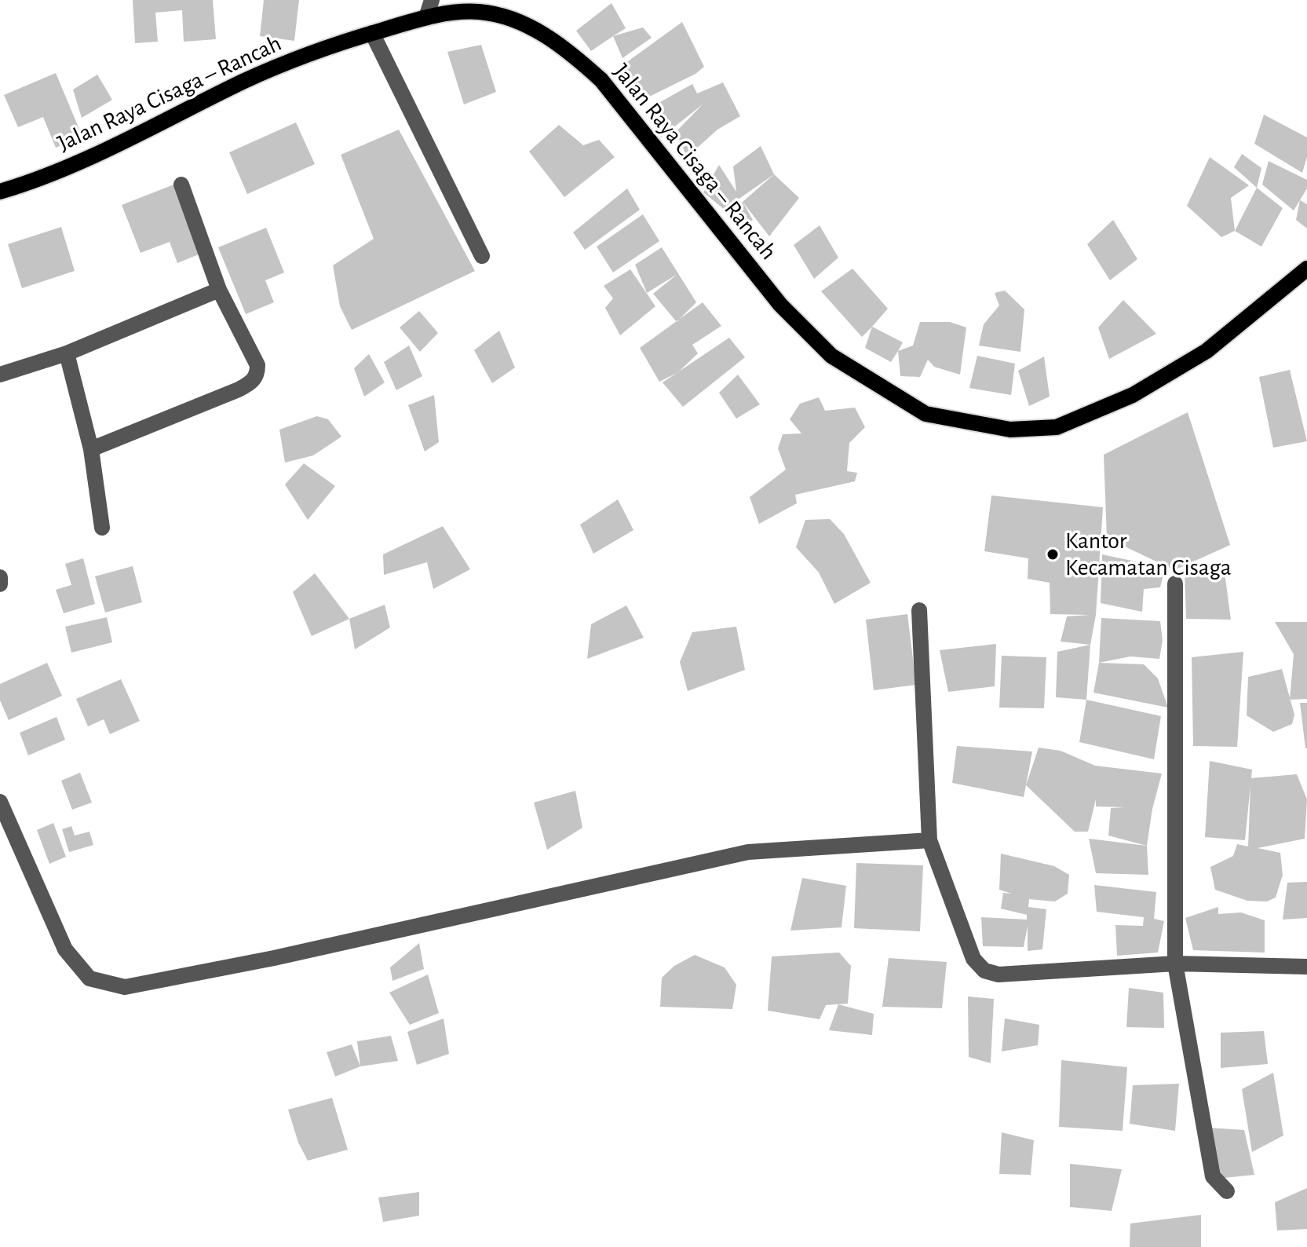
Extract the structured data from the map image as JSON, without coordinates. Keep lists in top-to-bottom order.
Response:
{
  "streets": {
    "main road": ["Jalan Raya Cisaga – Rancah"]
  },
  "places": ["Kantor Kecamatan Cisaga"]
}
